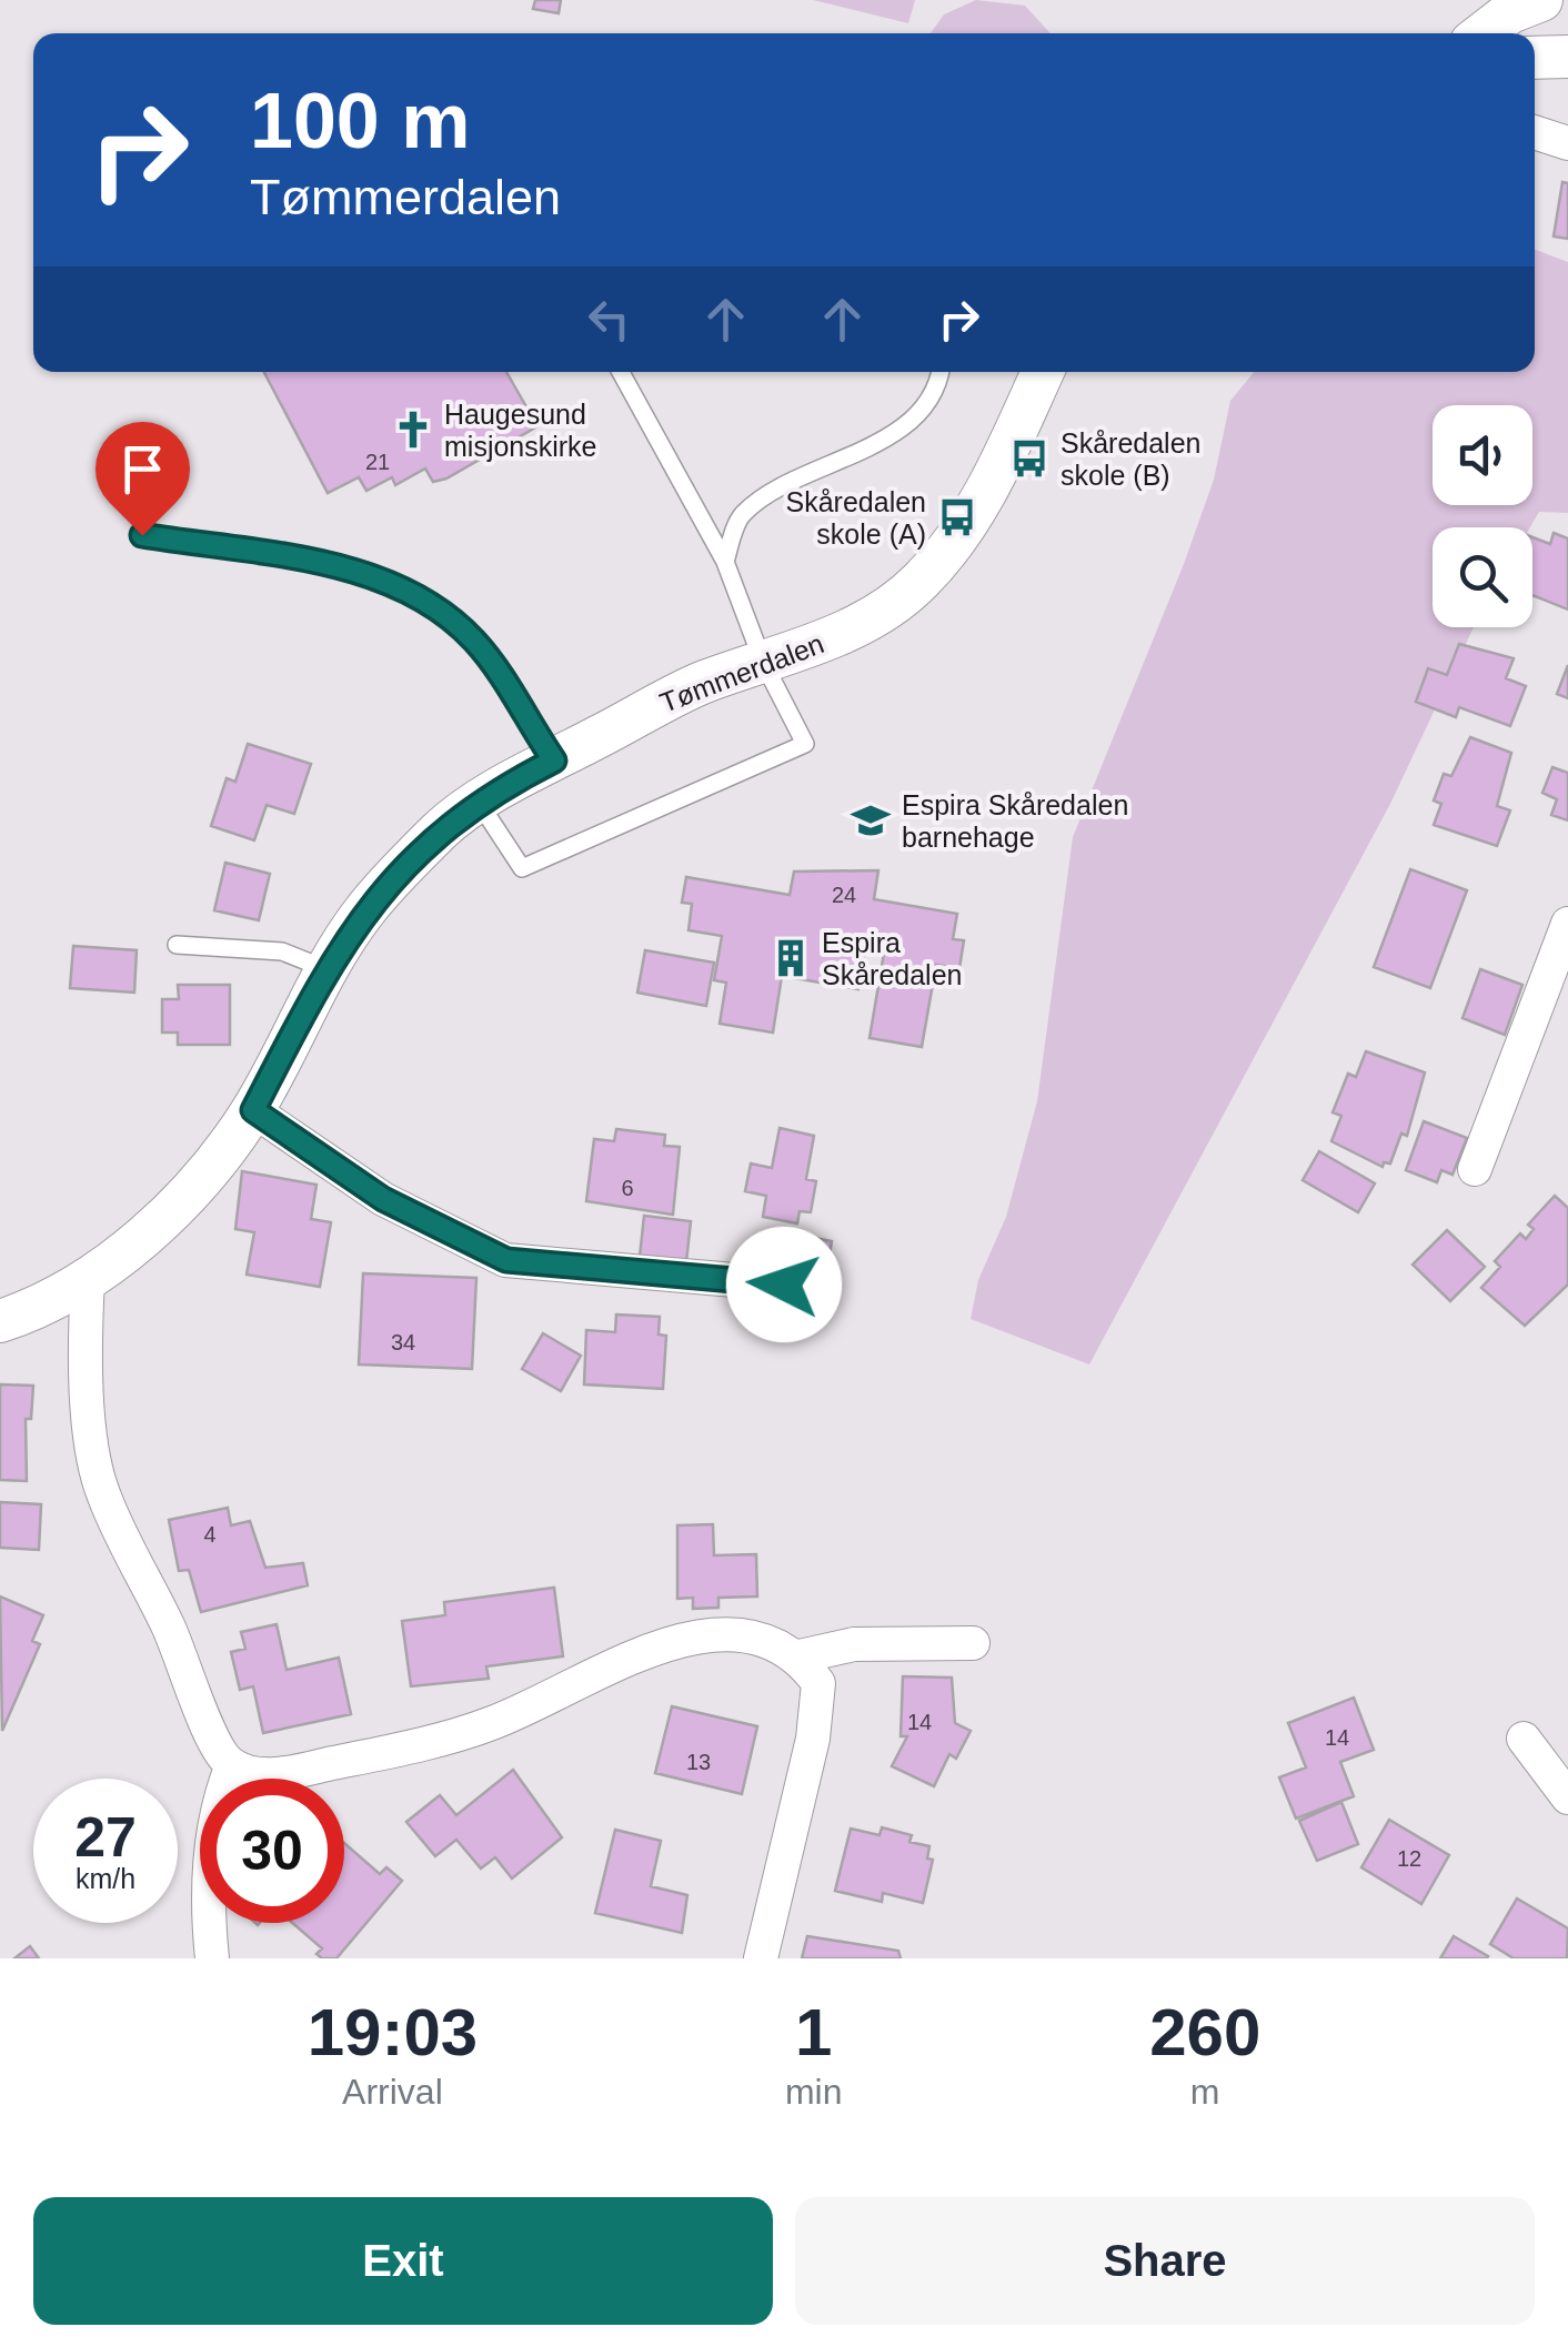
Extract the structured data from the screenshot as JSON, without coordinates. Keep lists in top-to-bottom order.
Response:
{
  "streets": {
    "street": ["Tømmerdalen"]
  },
  "places": {
    "church": ["Haugesund misjonskirke"],
    "bus stop": ["Skåredalen skole (B)", "Skåredalen skole (A)"],
    "school or university": ["Espira Skåredalen barnehage"],
    "building": ["Espira Skåredalen"]
  },
  "house_numbers": [
    "21",
    "24",
    "6",
    "34",
    "4",
    "14",
    "14",
    "13",
    "12"
  ],
  "page": {
    "turn": ["100 m", "Tømmerdalen"],
    "speed": "27 km/h",
    "limit": "30",
    "eta": [
      "19:03",
      "Arrival",
      "1",
      "min",
      "260",
      "m"
    ],
    "buttons": ["Exit", "Share"]
  }
}
